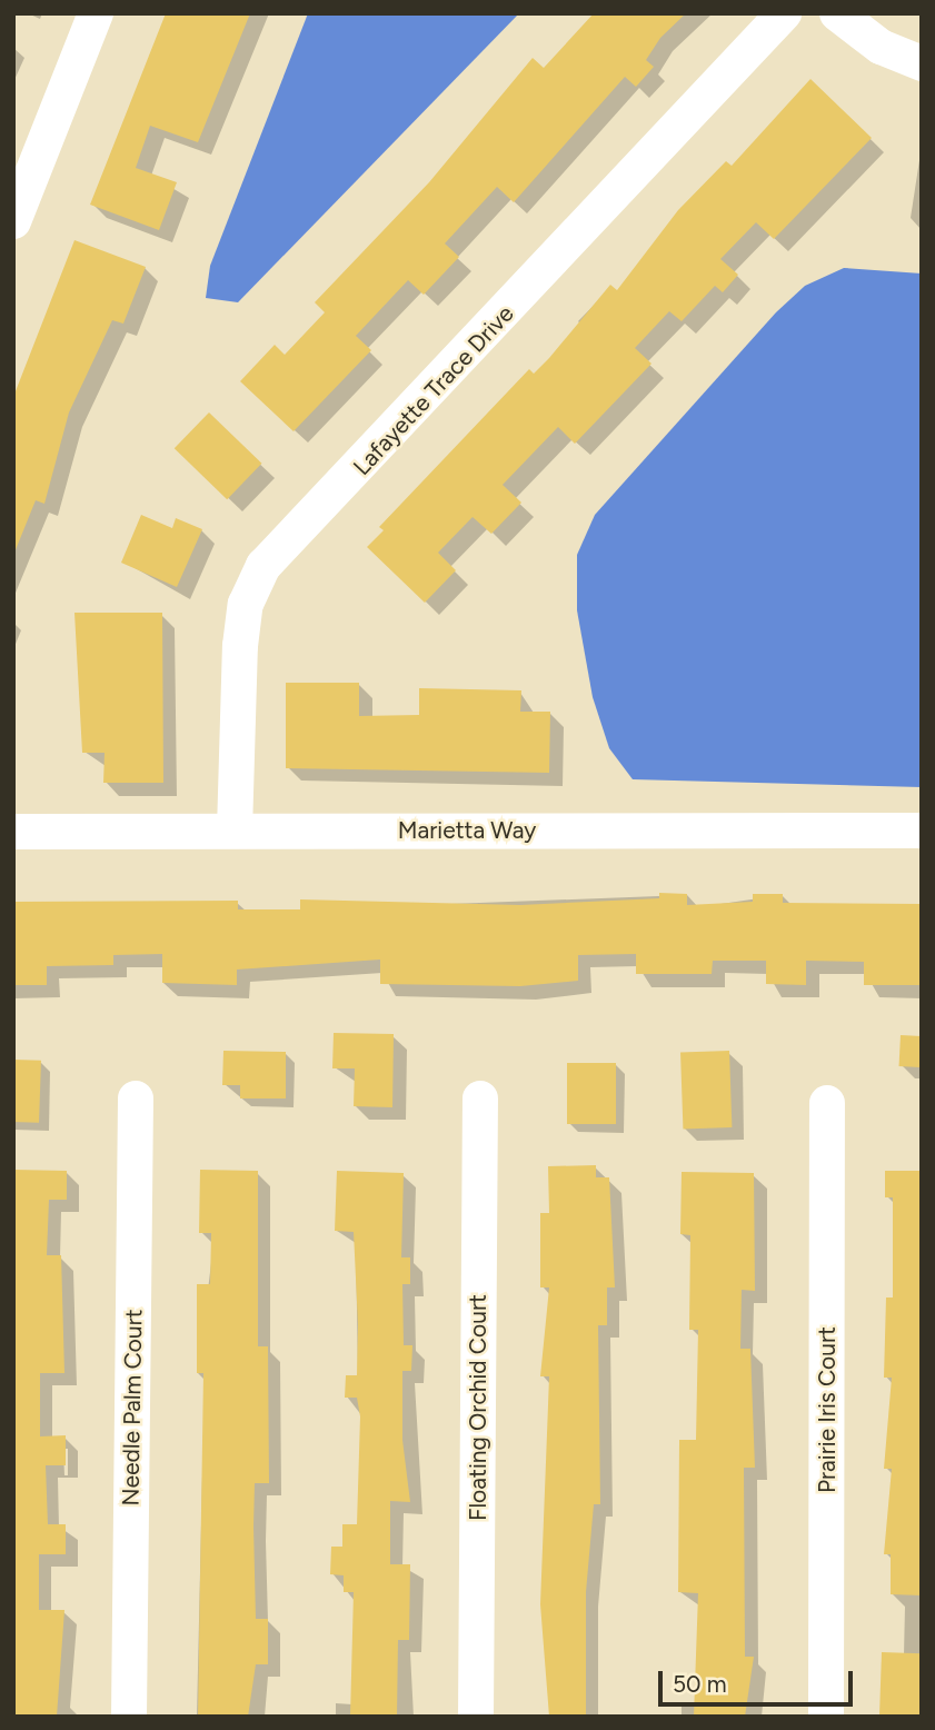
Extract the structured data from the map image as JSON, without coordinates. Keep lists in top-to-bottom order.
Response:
{
  "streets": {
    "street": [
      "Lafayette Trace Drive",
      "Marietta Way",
      "Needle Palm Court",
      "Floating Orchid Court",
      "Prairie Iris Court"
    ]
  },
  "crossings": [
    ["Lafayette Trace Drive", "Marietta Way"]
  ],
  "scale_bar": "50 m"
}
